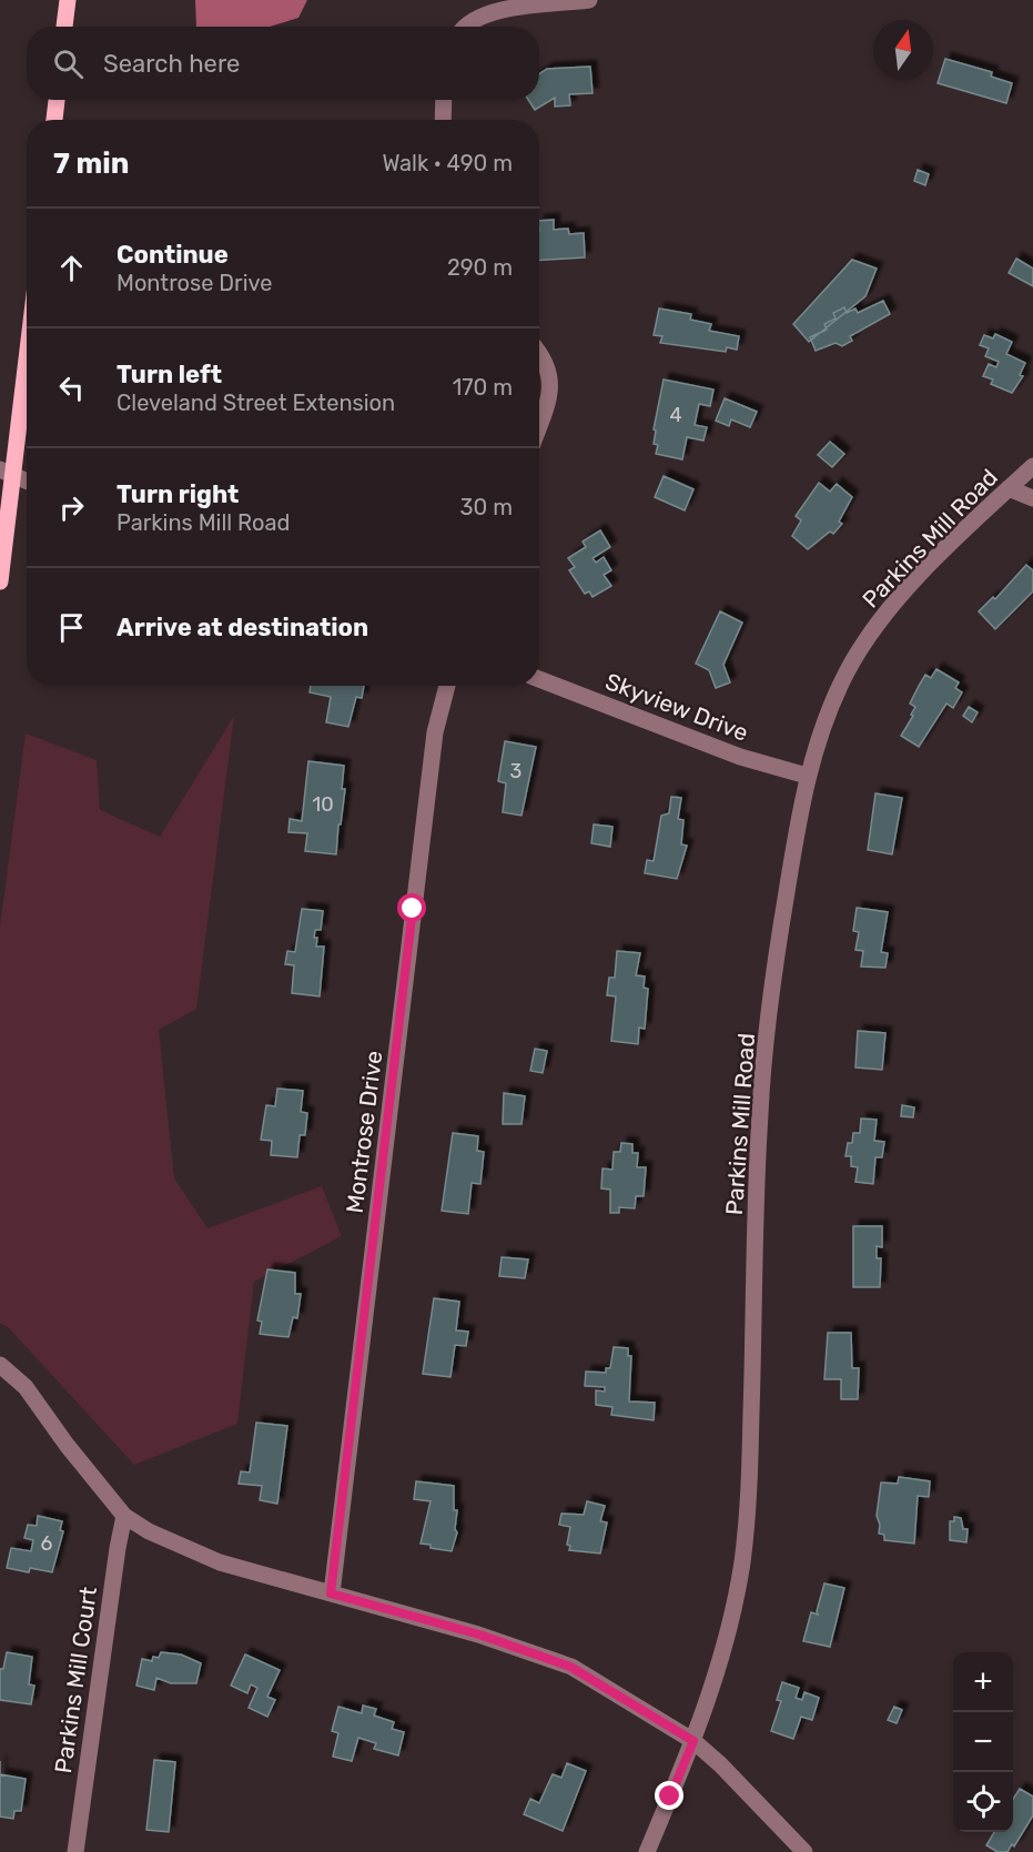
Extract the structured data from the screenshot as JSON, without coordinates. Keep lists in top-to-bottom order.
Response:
{
  "streets": {
    "street": [
      "Parkins Mill Road",
      "Skyview Drive",
      "Montrose Drive",
      "Parkins Mill Court"
    ]
  },
  "crossings": [
    ["Parkins Mill Road", "Skyview Drive"]
  ],
  "house_numbers": [
    "4",
    "3",
    "10",
    "6"
  ],
  "north": "top",
  "page": {
    "search": "Search here",
    "heading": ["7 min", "Walk · 490 m"],
    "list": [
      ["Continue", "Montrose Drive", "290 m"],
      ["Turn left", "Cleveland Street Extension", "170 m"],
      ["Turn right", "Parkins Mill Road", "30 m"],
      "Arrive at destination"
    ],
    "map_buttons": ["+", "−"]
  }
}
